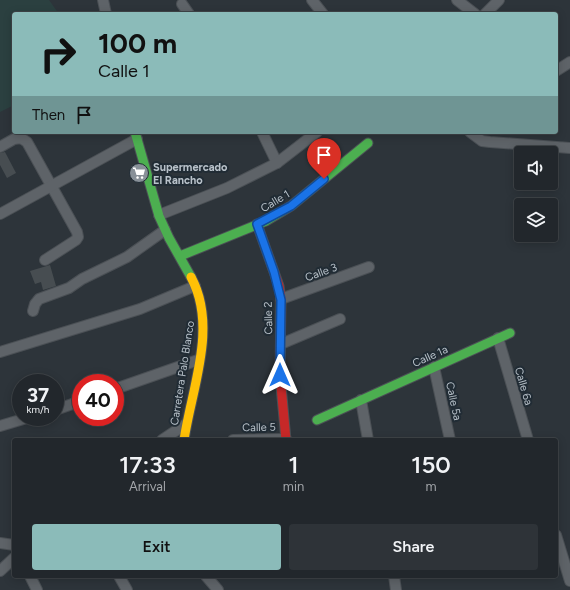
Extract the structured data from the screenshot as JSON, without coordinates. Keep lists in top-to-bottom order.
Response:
{
  "streets": {
    "street": [
      "Calle 1",
      "Calle 3",
      "Calle 2",
      "Calle 1a",
      "Carretera Palo Blanco",
      "Calle 6a",
      "Calle 5a"
    ]
  },
  "crossings": [
    ["Calle 1", "Calle 2"],
    ["Calle 1", "Carretera Palo Blanco"],
    ["Calle 3", "Calle 2"],
    ["Calle 1a", "Calle 6a"],
    ["Calle 1a", "Calle 5a"]
  ],
  "places": {
    "supermarket": ["Supermercado El Rancho"]
  },
  "page": {
    "turn": ["100 m", "Calle 1"],
    "then": "Then",
    "speed": "37 km/h",
    "limit": "40",
    "eta": [
      "17:33",
      "Arrival",
      "1",
      "min",
      "150",
      "m"
    ],
    "buttons": ["Exit", "Share"]
  }
}
